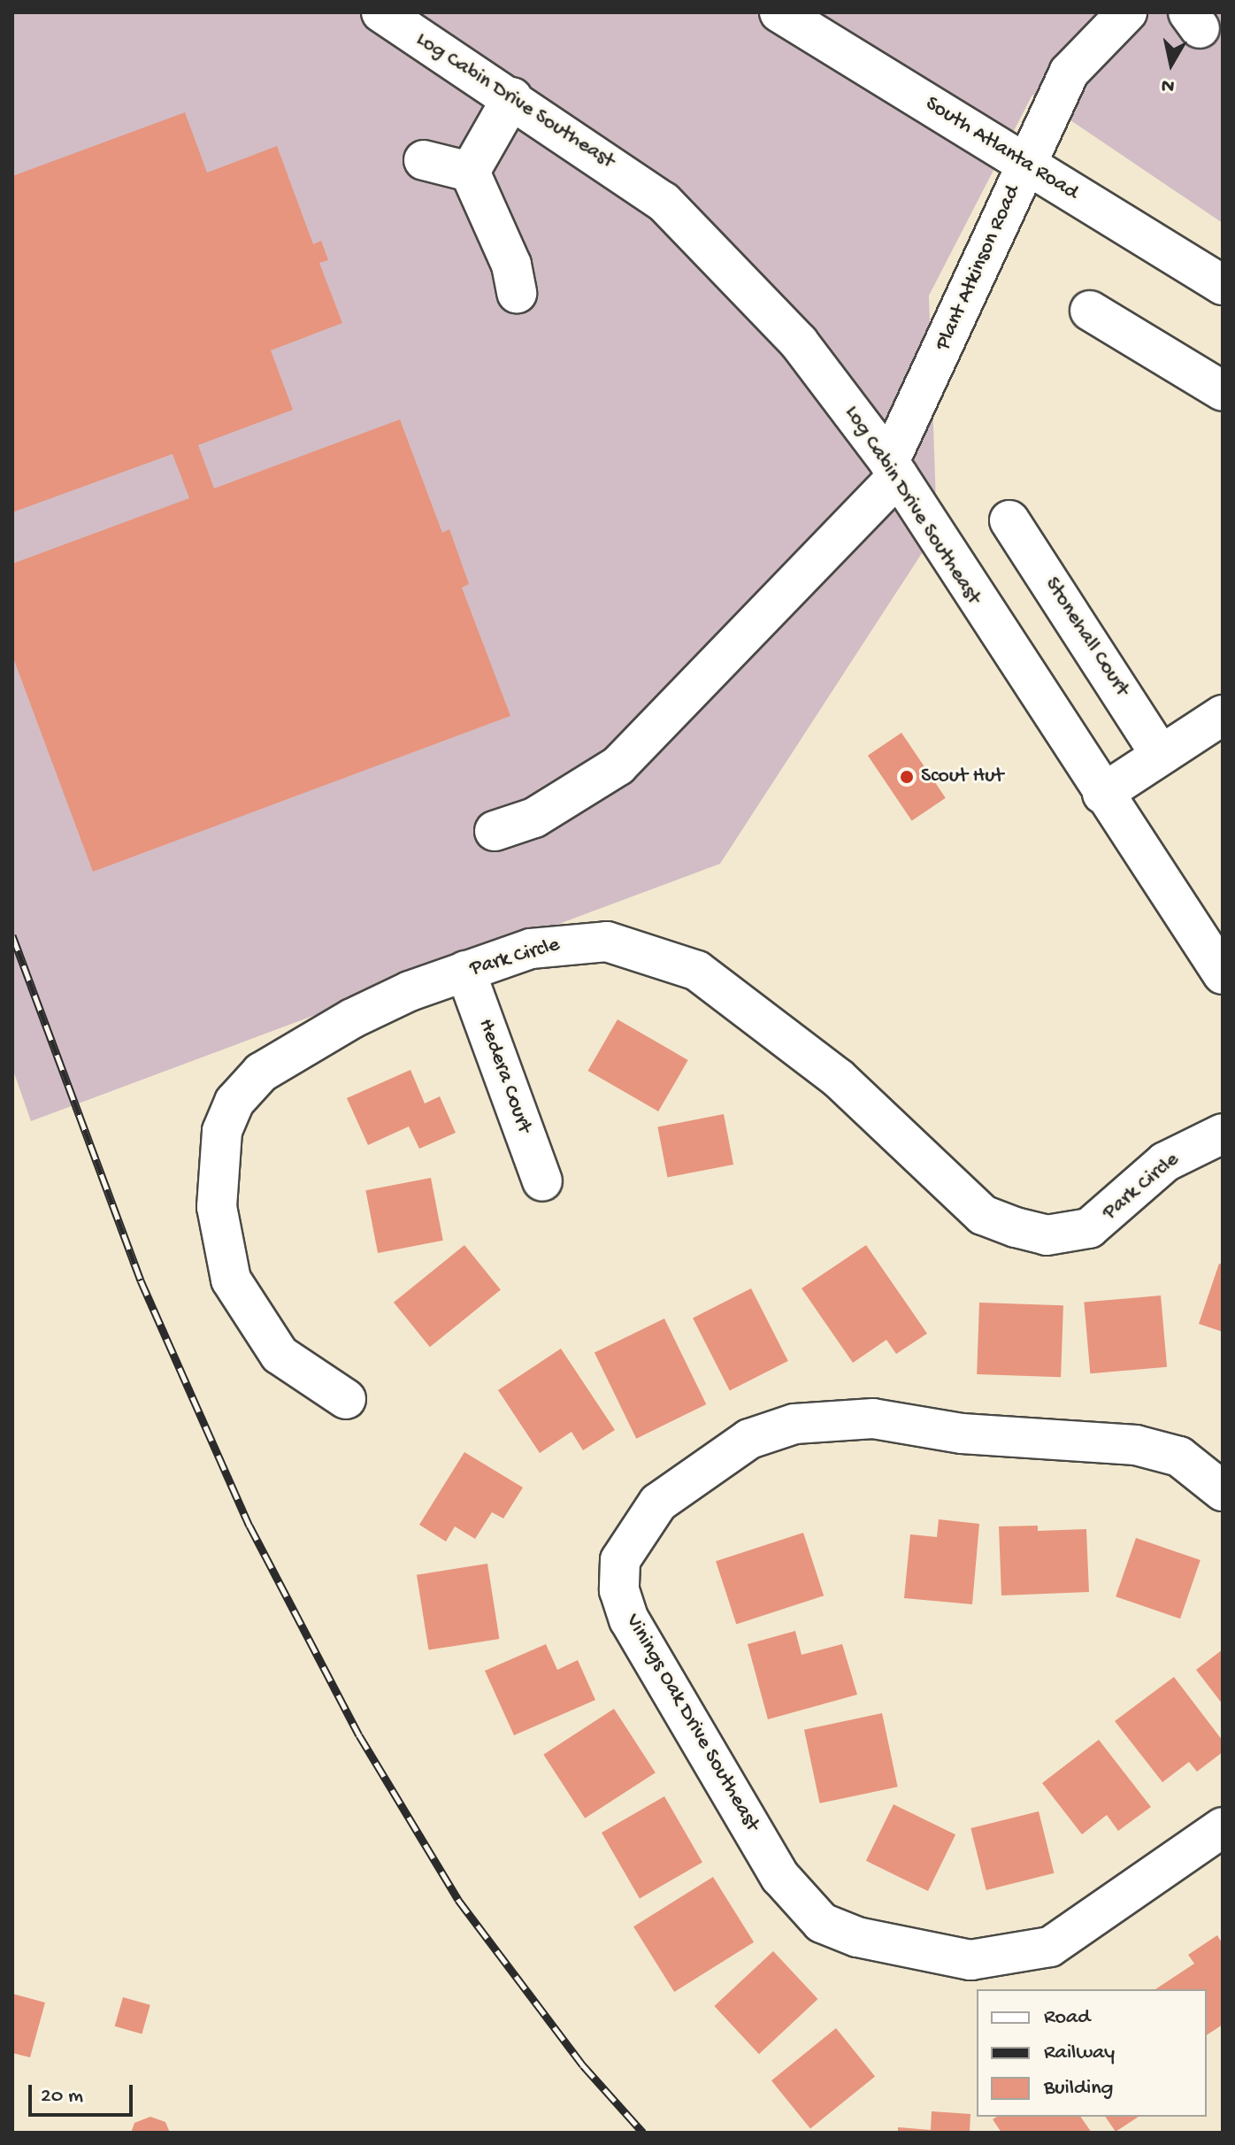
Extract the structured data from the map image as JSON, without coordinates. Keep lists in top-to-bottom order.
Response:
{
  "streets": {
    "street": [
      "Log Cabin Drive Southeast",
      "South Atlanta Road",
      "Plant Atkinson Road",
      "Stonehall Court",
      "Park Circle",
      "Hedera Court",
      "Vinings Oak Drive Southeast"
    ]
  },
  "crossings": [
    ["Log Cabin Drive Southeast", "Plant Atkinson Road"],
    ["South Atlanta Road", "Plant Atkinson Road"],
    ["Park Circle", "Hedera Court"]
  ],
  "places": ["Scout Hut"],
  "legend": ["Road", "Railway", "Building"],
  "scale_bar": "20 m",
  "north": "bottom"
}
